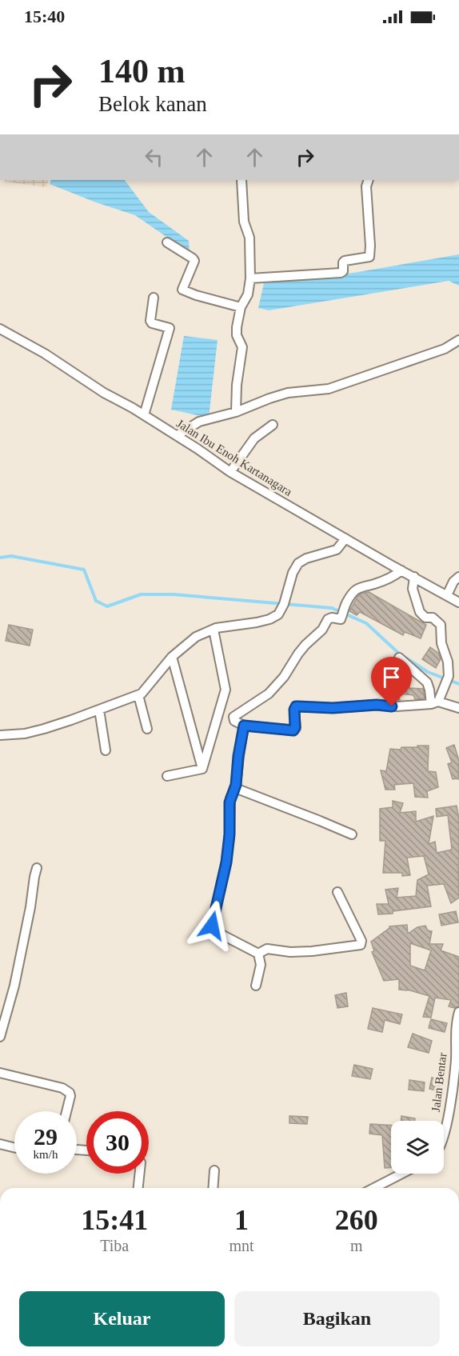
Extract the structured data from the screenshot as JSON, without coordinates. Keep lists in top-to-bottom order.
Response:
{
  "streets": {
    "street": ["Jalan Ibu Enoh Kartanagara", "Jalan Bentar"]
  },
  "page": {
    "status": "15:40",
    "turn": ["140 m", "Belok kanan"],
    "speed": "29 km/h",
    "limit": "30",
    "eta": [
      "15:41",
      "Tiba",
      "1",
      "mnt",
      "260",
      "m"
    ],
    "buttons": ["Keluar", "Bagikan"]
  }
}
